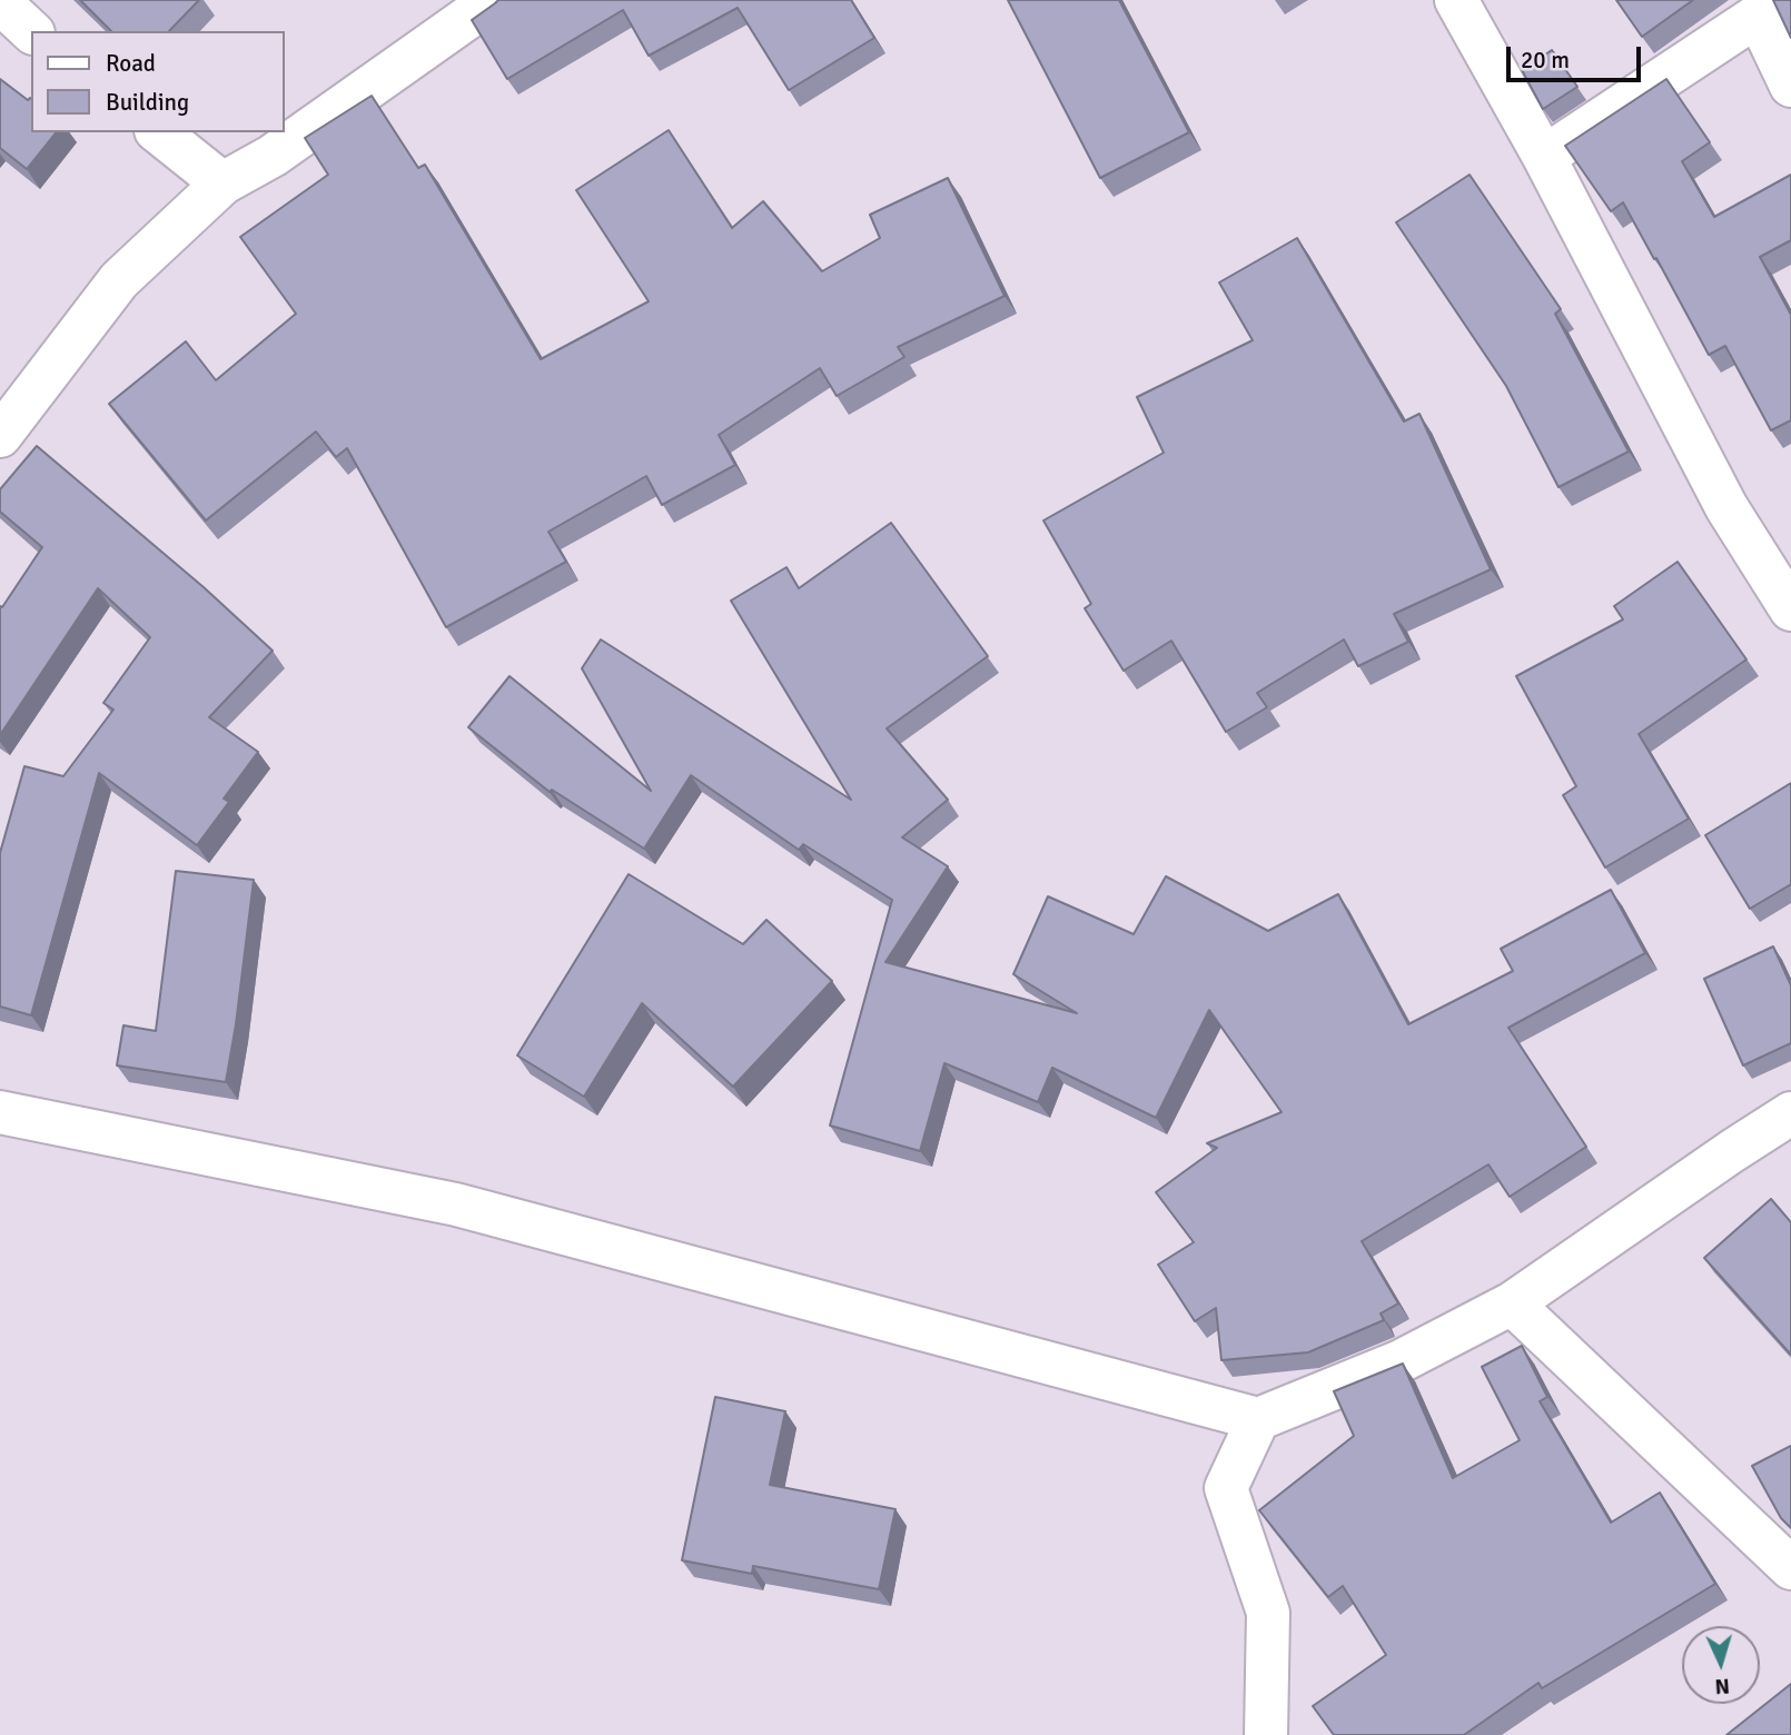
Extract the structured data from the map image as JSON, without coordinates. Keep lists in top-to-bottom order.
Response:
{
  "legend": ["Road", "Building"],
  "scale_bar": "20 m",
  "north": "bottom"
}
